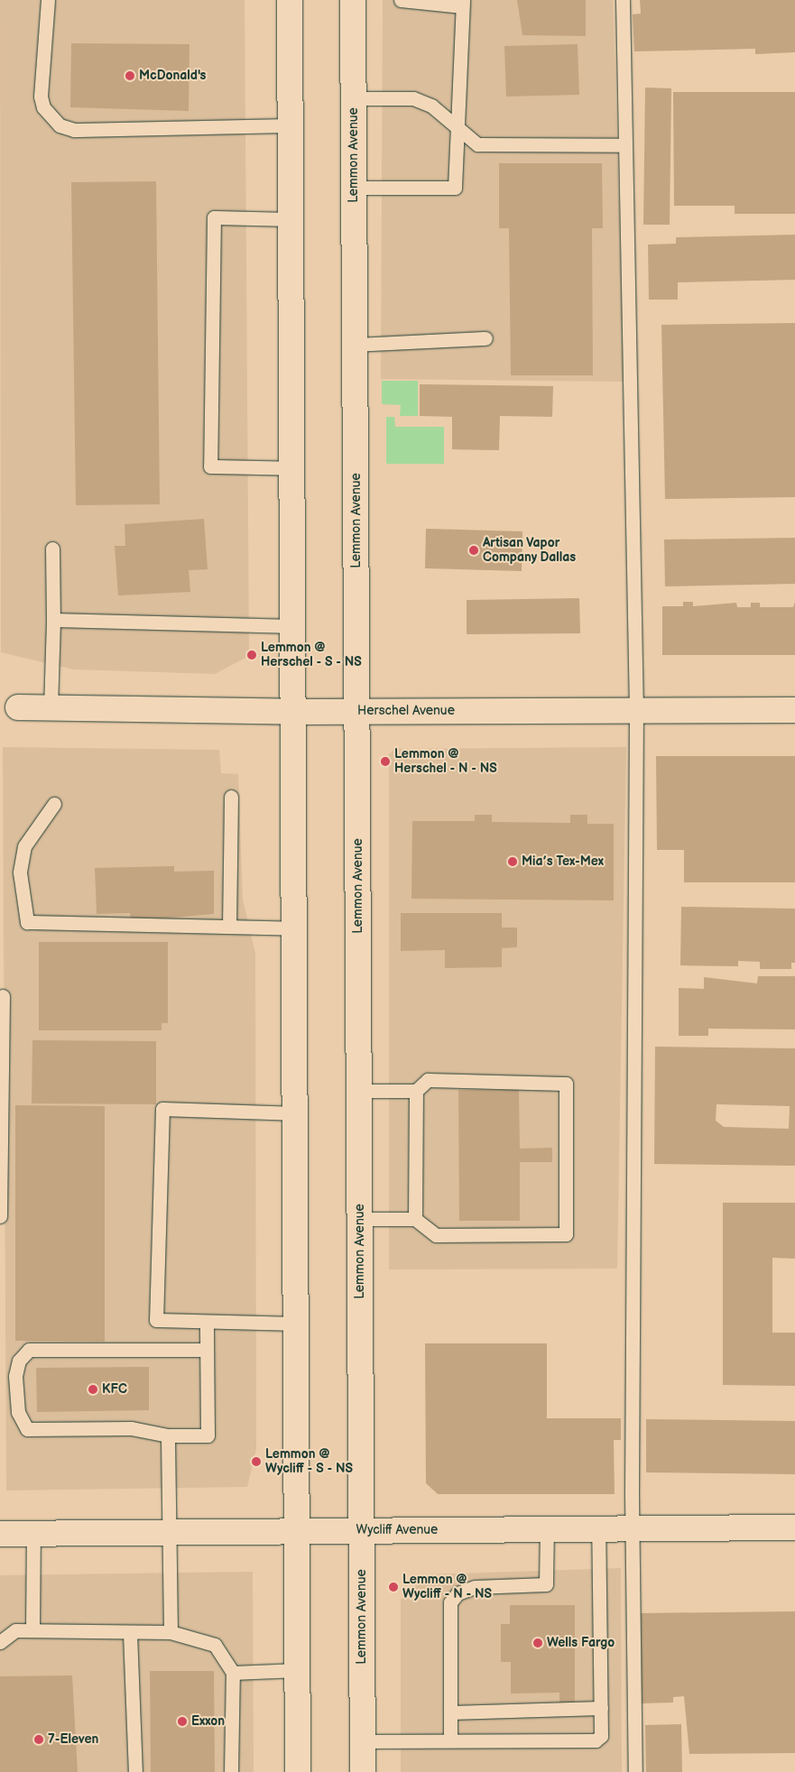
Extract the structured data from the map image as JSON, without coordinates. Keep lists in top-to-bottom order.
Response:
{
  "streets": {
    "main road": ["Lemmon Avenue", "Herschel Avenue", "Wycliff Avenue"]
  },
  "crossings": [
    ["Lemmon Avenue", "Herschel Avenue"],
    ["Lemmon Avenue", "Wycliff Avenue"]
  ],
  "places": [
    "McDonald's",
    "Artisan Vapor Company Dallas",
    "Lemmon @ Herschel - S - NS",
    "Lemmon @ Herschel - N - NS",
    "Mia’s Tex-Mex",
    "KFC",
    "Lemmon @ Wycliff - S - NS",
    "Lemmon @ Wycliff - N - NS",
    "Wells Fargo",
    "Exxon",
    "7-Eleven"
  ]
}
